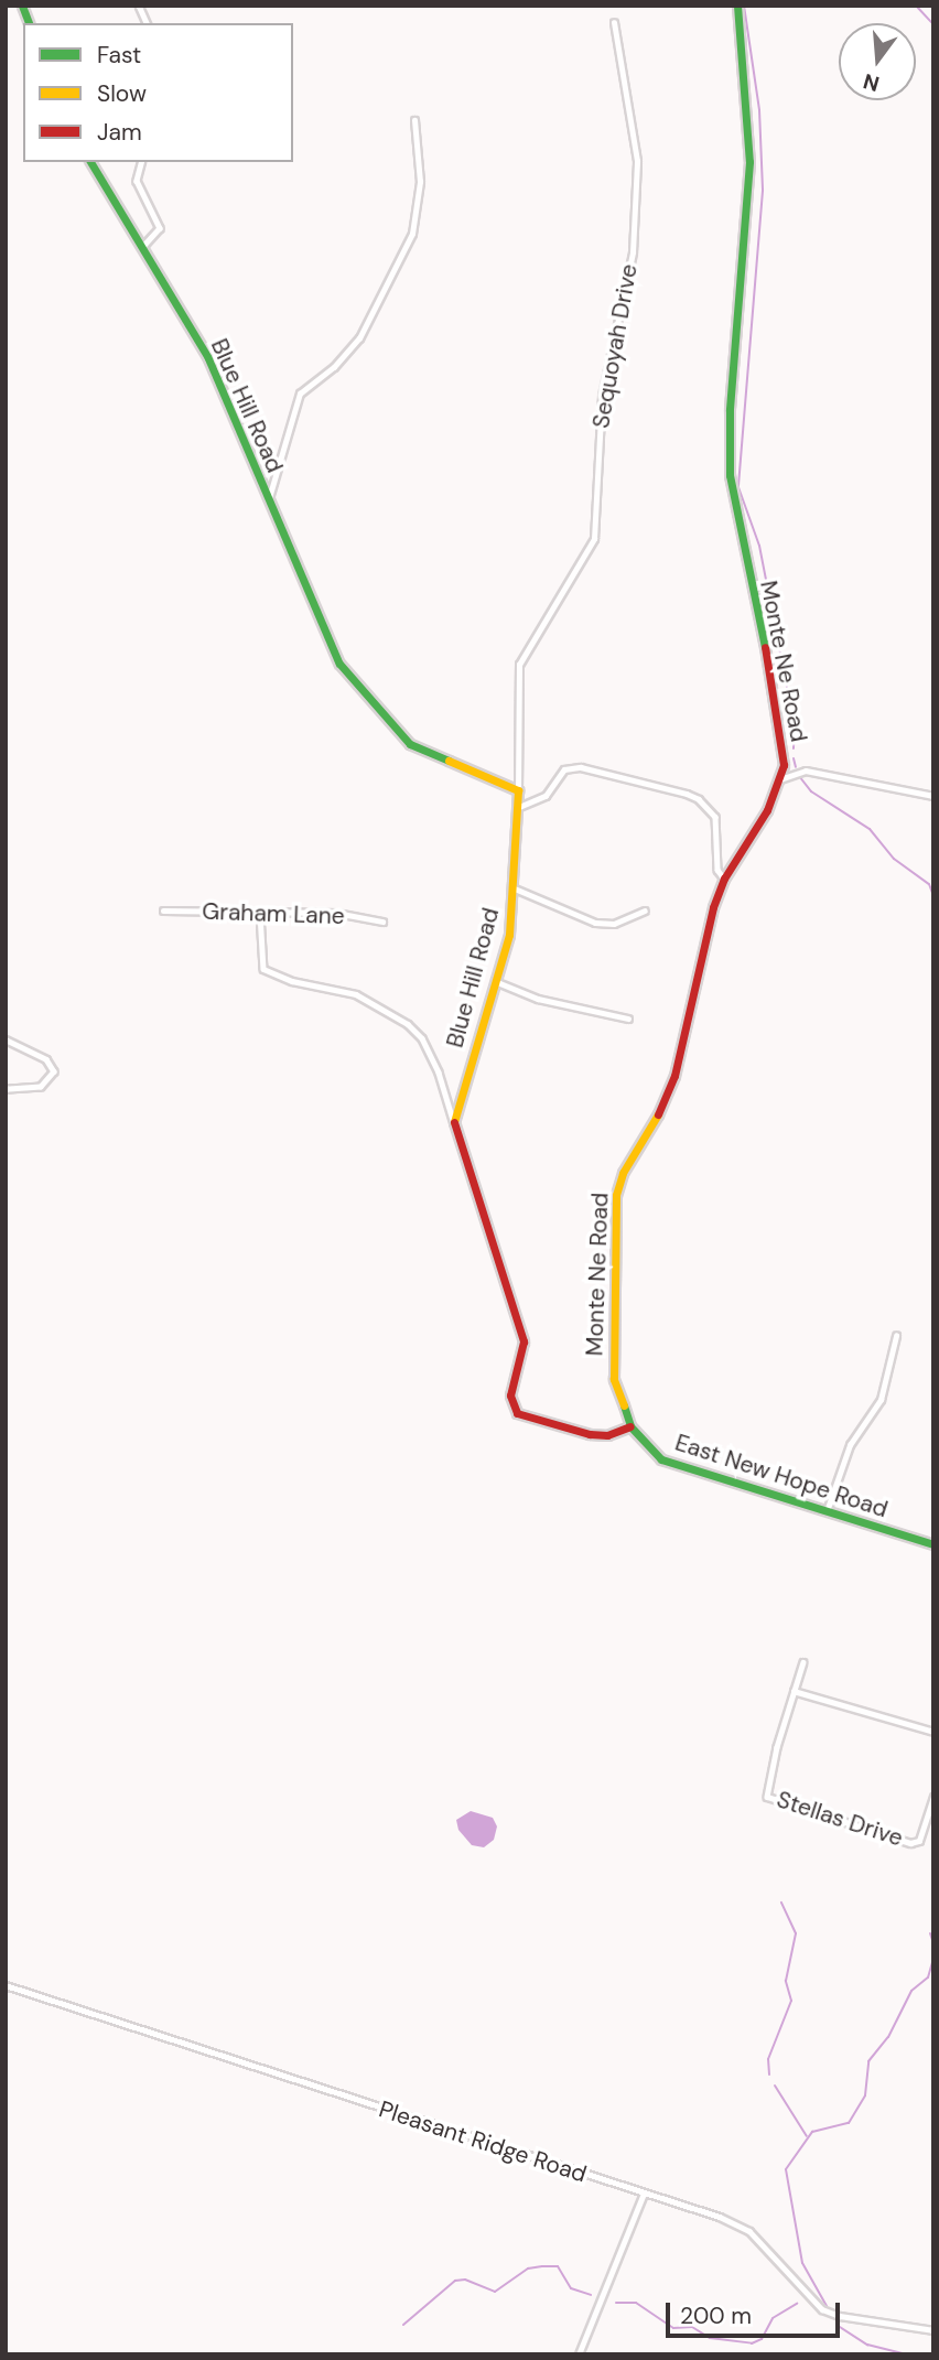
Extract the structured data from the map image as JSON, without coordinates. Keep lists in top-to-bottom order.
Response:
{
  "streets": {
    "street": [
      "Sequoyah Drive",
      "Blue Hill Road",
      "Monte Ne Road",
      "Graham Lane",
      "East New Hope Road",
      "Stellas Drive",
      "Pleasant Ridge Road"
    ]
  },
  "crossings": [
    ["Sequoyah Drive", "Blue Hill Road"],
    ["Monte Ne Road", "East New Hope Road"]
  ],
  "legend": ["Fast", "Slow", "Jam"],
  "scale_bar": "200 m",
  "north": "bottom"
}
